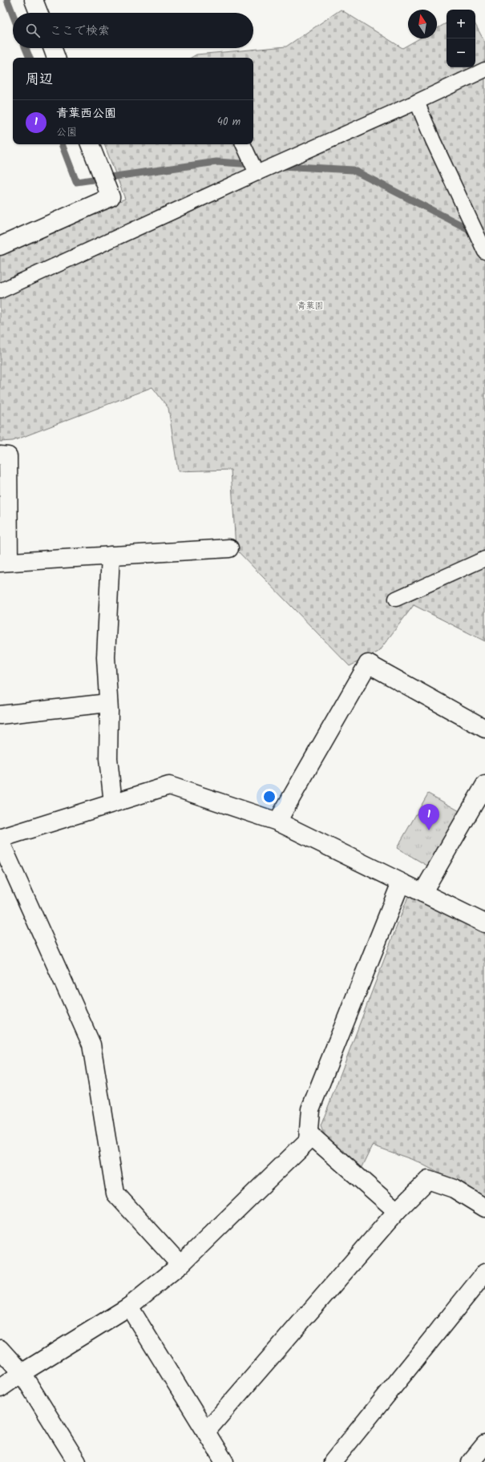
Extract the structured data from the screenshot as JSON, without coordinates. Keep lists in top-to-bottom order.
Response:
{
  "parks": ["青葉園"],
  "north": "top",
  "page": {
    "map_buttons": ["+", "−"],
    "search": "ここで検索",
    "heading": "周辺",
    "list": [
      {
        "mark": "1",
        "name": "青葉西公園",
        "note": "公園",
        "value": "40 m"
      }
    ],
    "pins": "1"
  }
}
